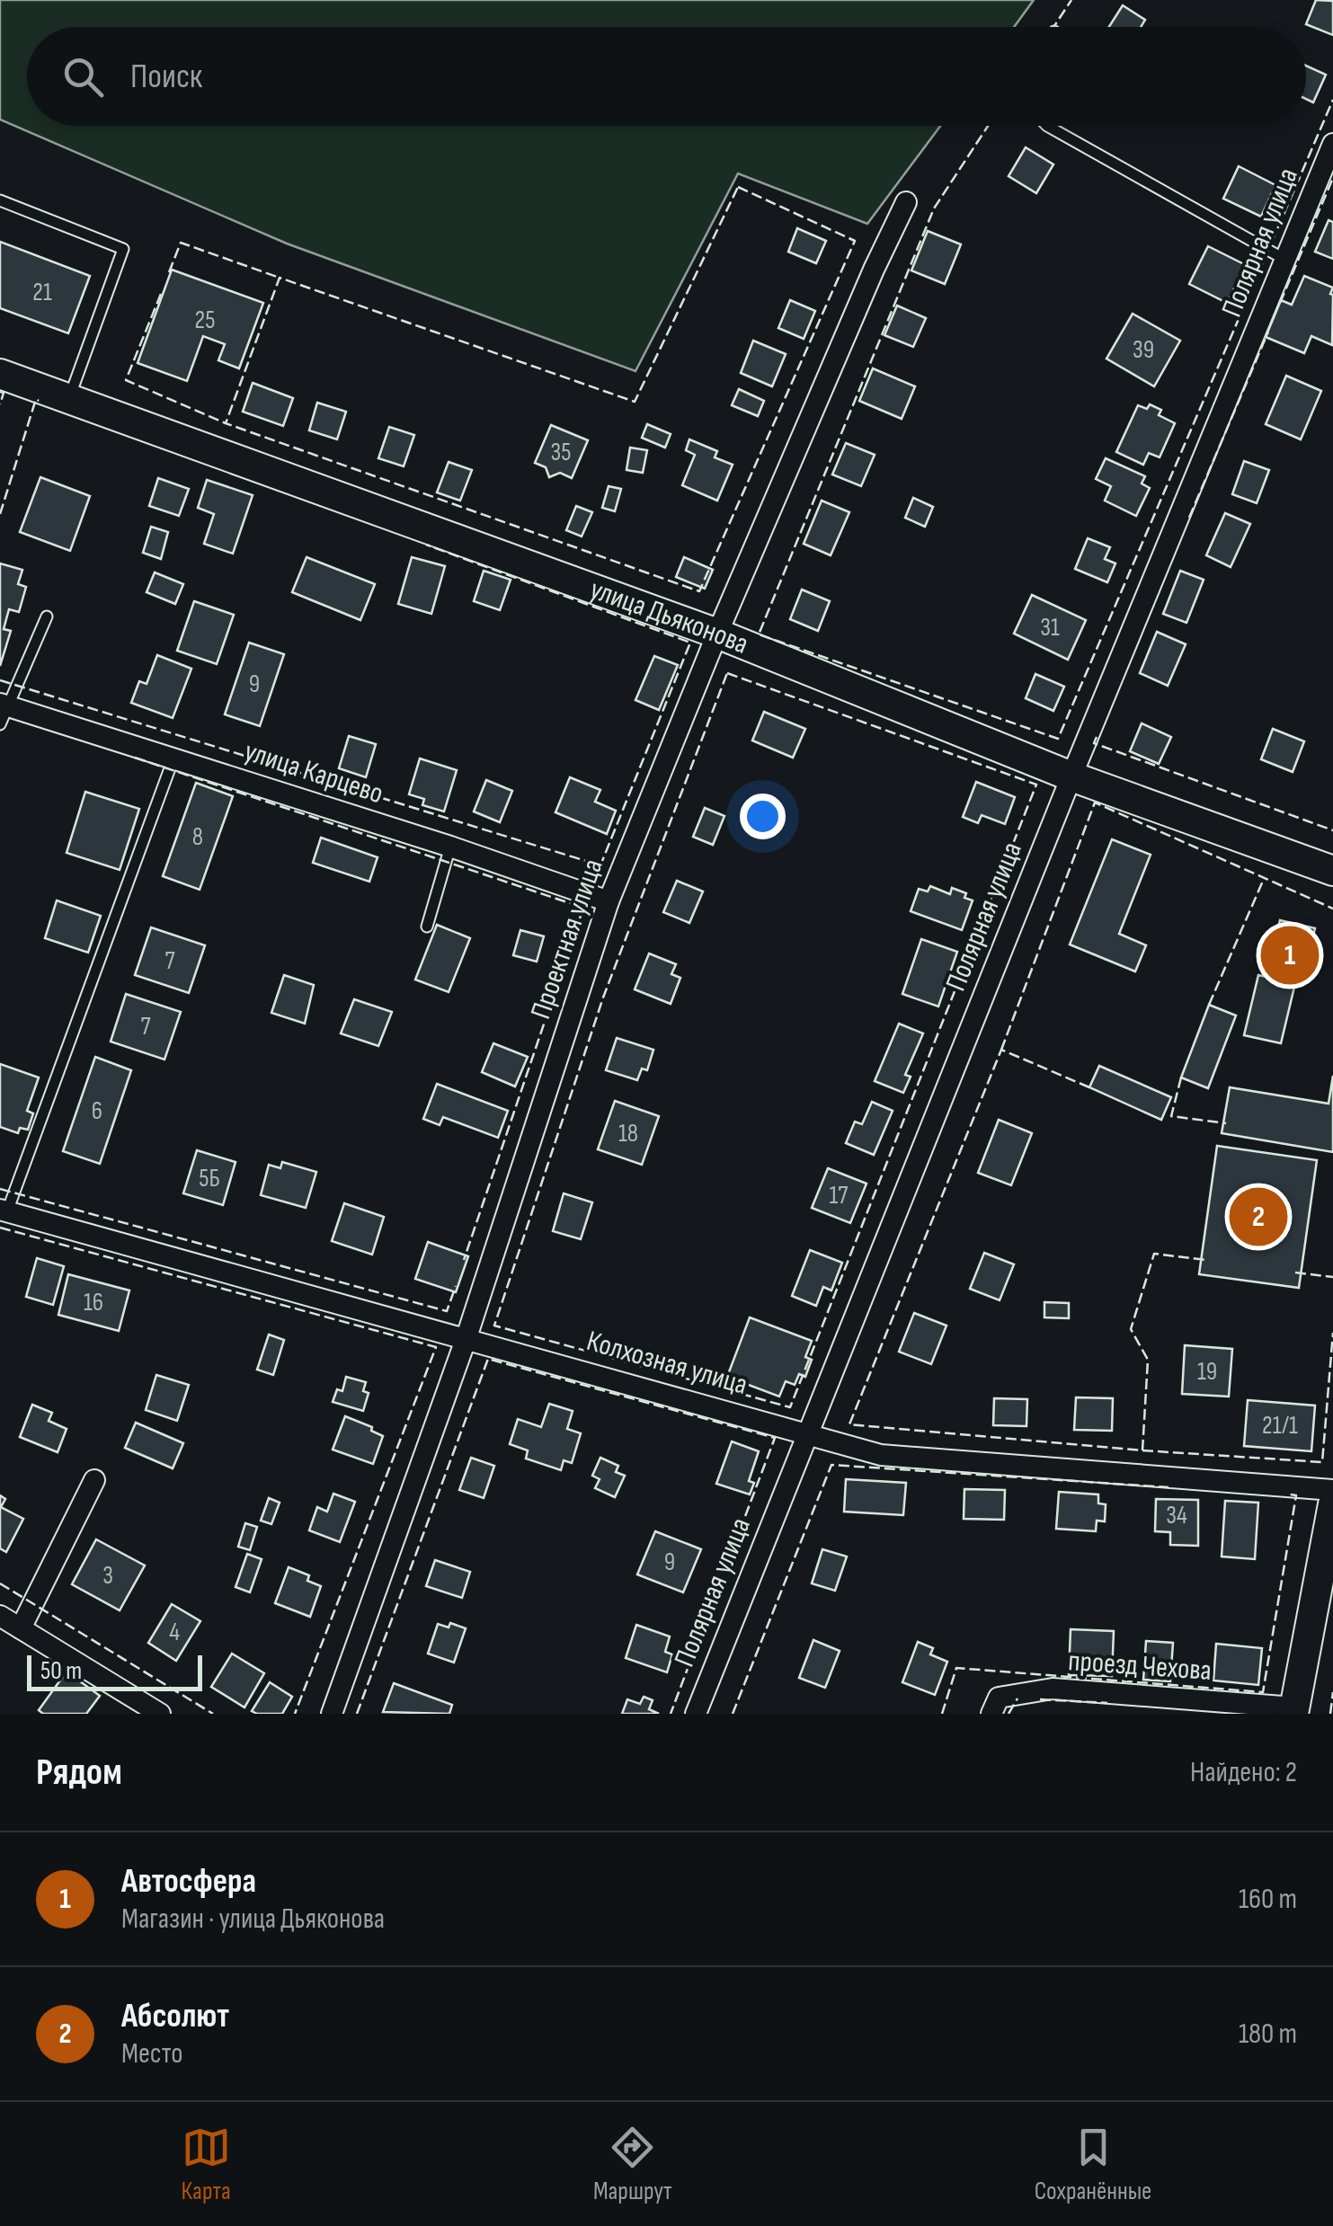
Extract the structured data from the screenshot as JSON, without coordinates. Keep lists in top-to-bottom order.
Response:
{
  "streets": {
    "main road": ["улица Дьяконова"],
    "street": [
      "Полярная улица",
      "улица Карцево",
      "Проектная улица",
      "Колхозная улица",
      "проезд Чехова"
    ]
  },
  "crossings": [
    ["Полярная улица", "улица Дьяконова"],
    ["Полярная улица", "Колхозная улица"],
    ["улица Дьяконова", "Проектная улица"],
    ["улица Карцево", "Проектная улица"],
    ["Проектная улица", "Колхозная улица"]
  ],
  "house_numbers": [
    "21",
    "25",
    "39",
    "35",
    "31",
    "9",
    "8",
    "7",
    "7",
    "6",
    "18",
    "5Б",
    "17",
    "16",
    "19",
    "21/1",
    "34",
    "9",
    "3",
    "4"
  ],
  "scale_bar": "50 m",
  "page": {
    "search": "Поиск",
    "pins": ["1", "2"],
    "scale": "50 m",
    "heading": ["Рядом", "Найдено: 2"],
    "list": [
      {
        "mark": "1",
        "name": "Автосфера",
        "note": "Магазин · улица Дьяконова",
        "value": "160 m"
      },
      {
        "mark": "2",
        "name": "Абсолют",
        "note": "Место",
        "value": "180 m"
      }
    ],
    "nav": ["Карта", "Маршрут", "Сохранённые"]
  }
}
